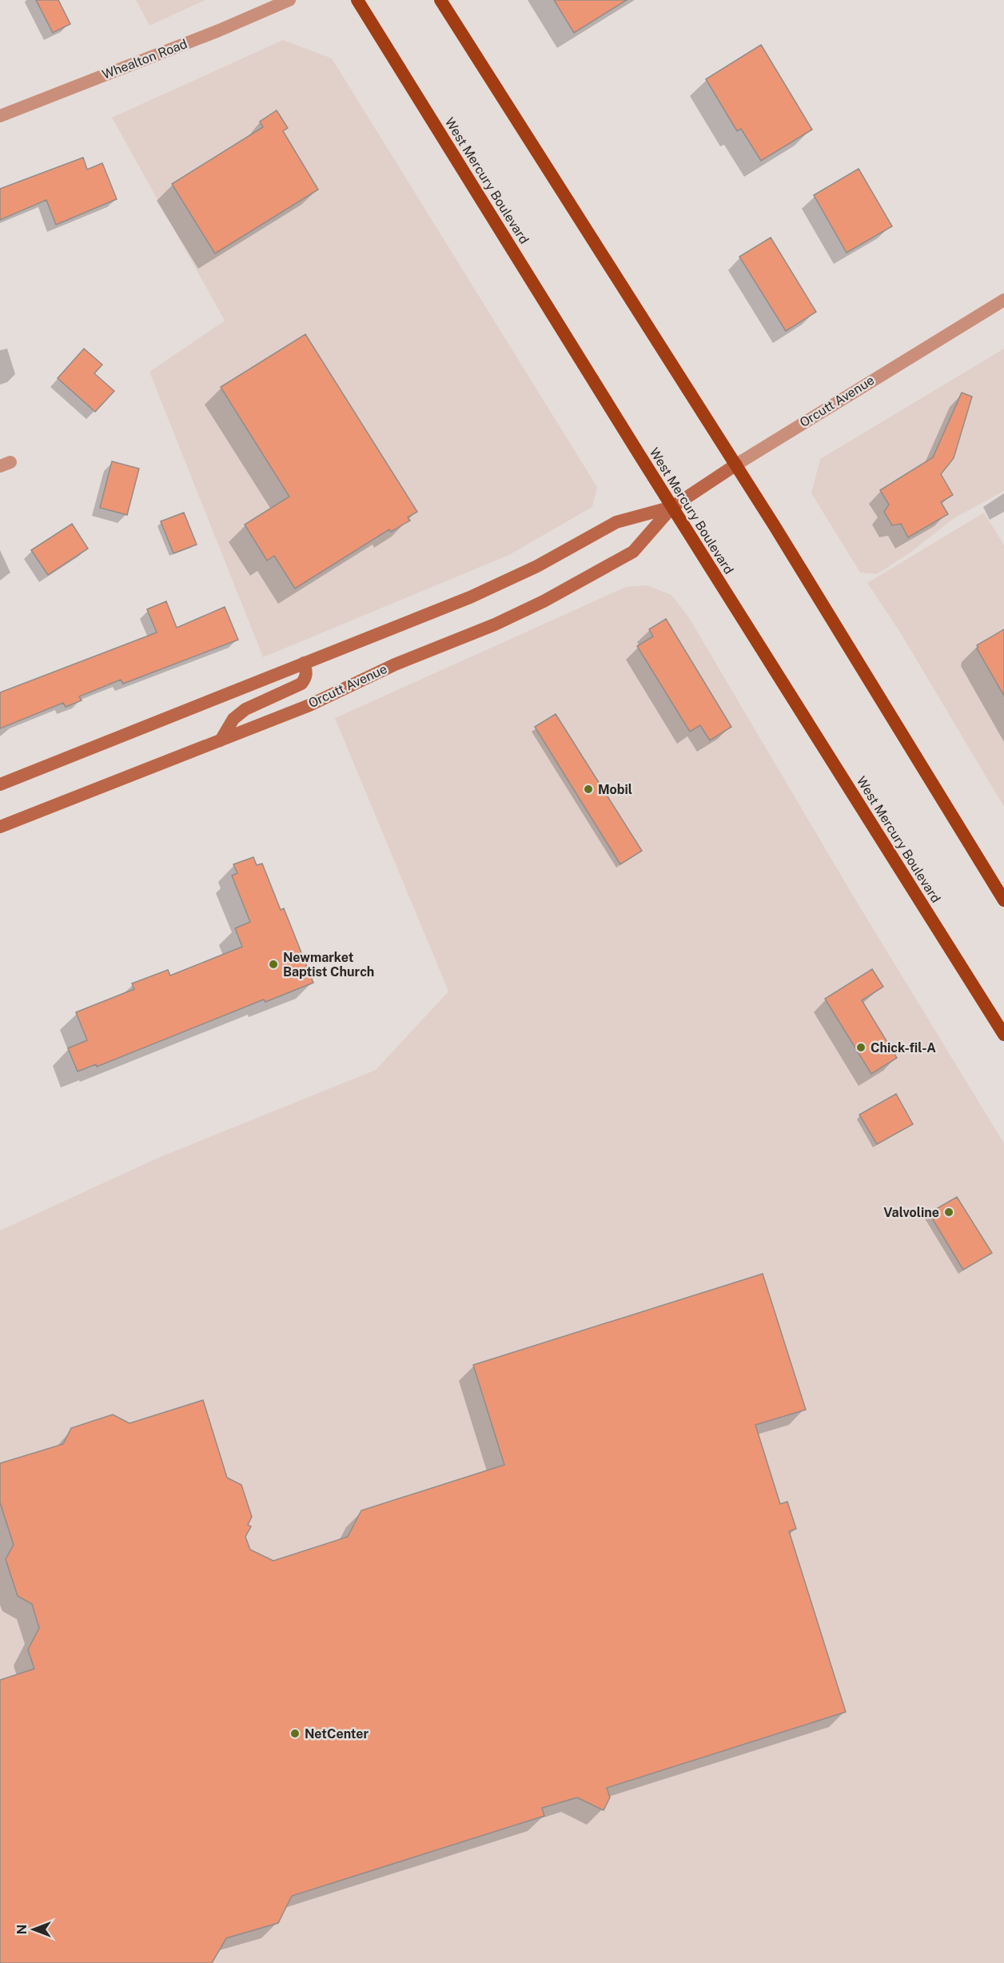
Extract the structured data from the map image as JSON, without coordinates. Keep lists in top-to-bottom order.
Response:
{
  "streets": {
    "highway": ["West Mercury Boulevard"],
    "main road": ["Orcutt Avenue"],
    "street": ["Whealton Road"]
  },
  "crossings": [
    ["West Mercury Boulevard", "Orcutt Avenue"]
  ],
  "places": [
    "Mobil",
    "Newmarket Baptist Church",
    "Chick-fil-A",
    "Valvoline",
    "NetCenter"
  ],
  "north": "left"
}
